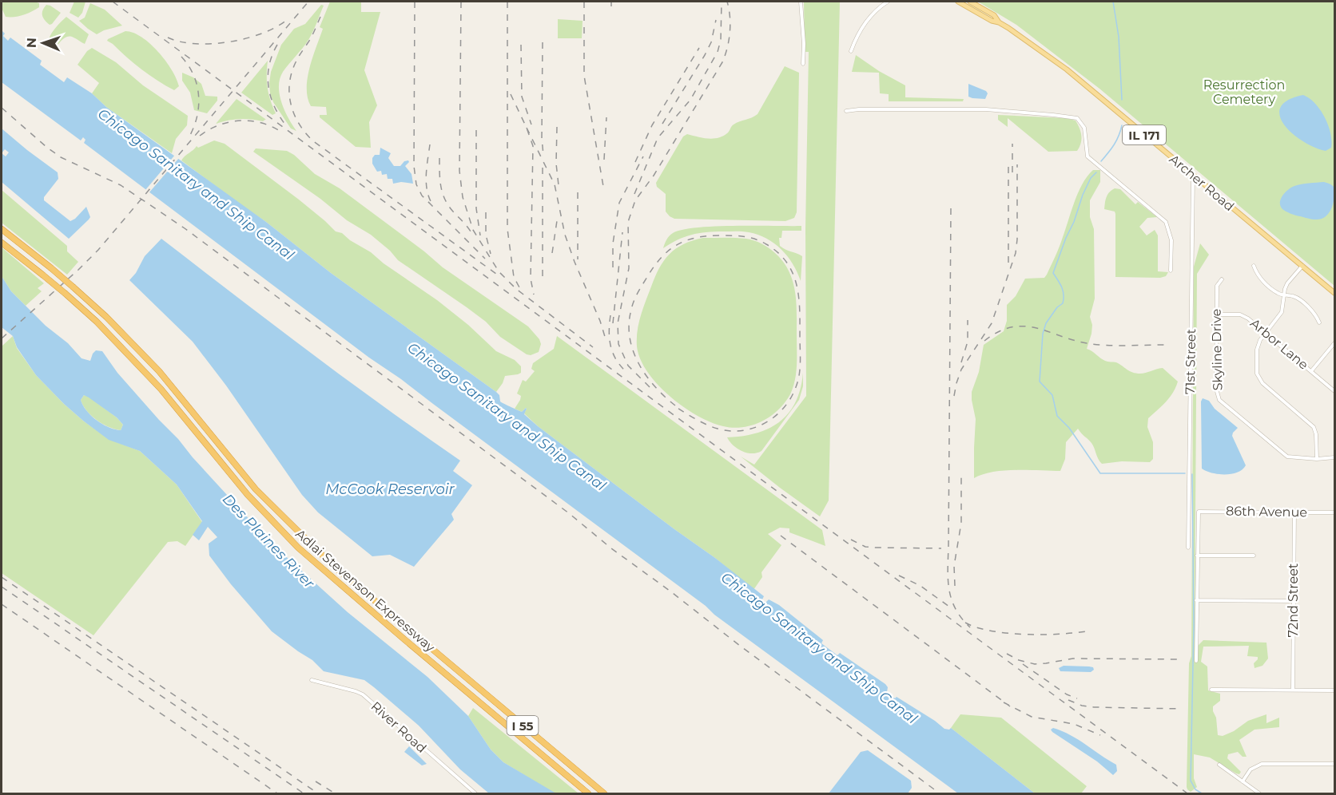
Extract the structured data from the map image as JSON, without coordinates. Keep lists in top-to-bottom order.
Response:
{
  "streets": {
    "highway": ["Adlai Stevenson Expressway", "I 55"],
    "main road": ["IL 171", "Archer Road"],
    "street": [
      "Arbor Lane",
      "Skyline Drive",
      "71st Street",
      "86th Avenue",
      "72nd Street",
      "River Road"
    ]
  },
  "crossings": [
    ["Archer Road", "71st Street"],
    ["Arbor Lane", "Skyline Drive"],
    ["86th Avenue", "72nd Street"]
  ],
  "water": ["Chicago Sanitary and Ship Canal", "McCook Reservoir", "Des Plaines River"],
  "parks": ["Resurrection Cemetery"],
  "north": "left"
}
